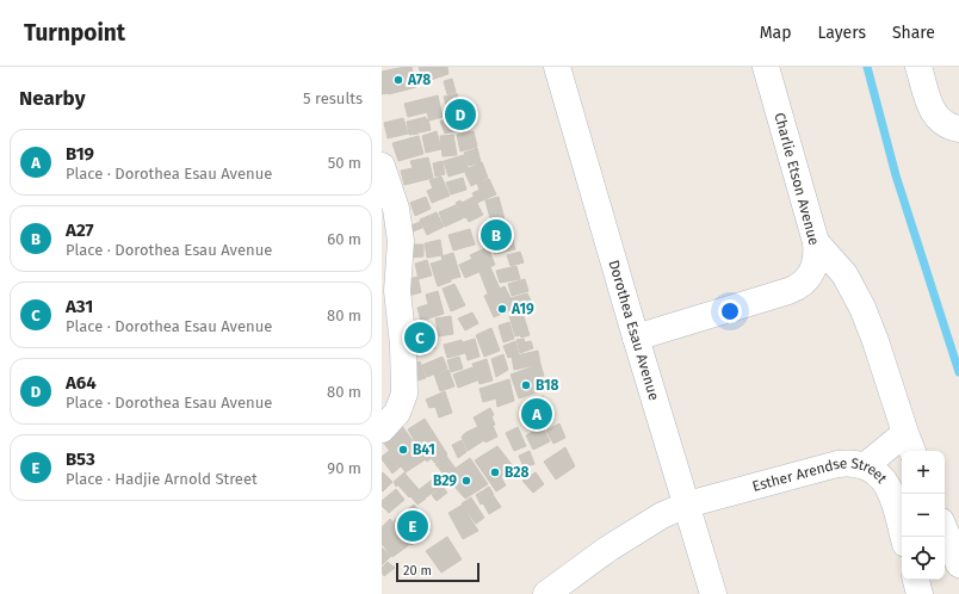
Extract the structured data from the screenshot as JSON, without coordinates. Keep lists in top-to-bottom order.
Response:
{
  "streets": {
    "street": ["Charlie Etson Avenue", "Dorothea Esau Avenue", "Esther Arendse Street"]
  },
  "crossings": [
    ["Charlie Etson Avenue", "Dorothea Esau Avenue"],
    ["Dorothea Esau Avenue", "Esther Arendse Street"]
  ],
  "places": [
    "A78",
    "A19",
    "B18",
    "B41",
    "B28",
    "B29"
  ],
  "scale_bar": "20 m",
  "page": {
    "header": "Turnpoint",
    "nav": ["Map", "Layers", "Share"],
    "heading": ["Nearby", "5 results"],
    "pins": [
      "D",
      "B",
      "C",
      "A",
      "E"
    ],
    "list": [
      {
        "mark": "A",
        "name": "B19",
        "note": "Place · Dorothea Esau Avenue",
        "value": "50 m"
      },
      {
        "mark": "B",
        "name": "A27",
        "note": "Place · Dorothea Esau Avenue",
        "value": "60 m"
      },
      {
        "mark": "C",
        "name": "A31",
        "note": "Place · Dorothea Esau Avenue",
        "value": "80 m"
      },
      {
        "mark": "D",
        "name": "A64",
        "note": "Place · Dorothea Esau Avenue",
        "value": "80 m"
      },
      {
        "mark": "E",
        "name": "B53",
        "note": "Place · Hadjie Arnold Street",
        "value": "90 m"
      }
    ],
    "map_buttons": ["+", "−"],
    "scale": "20 m"
  }
}
